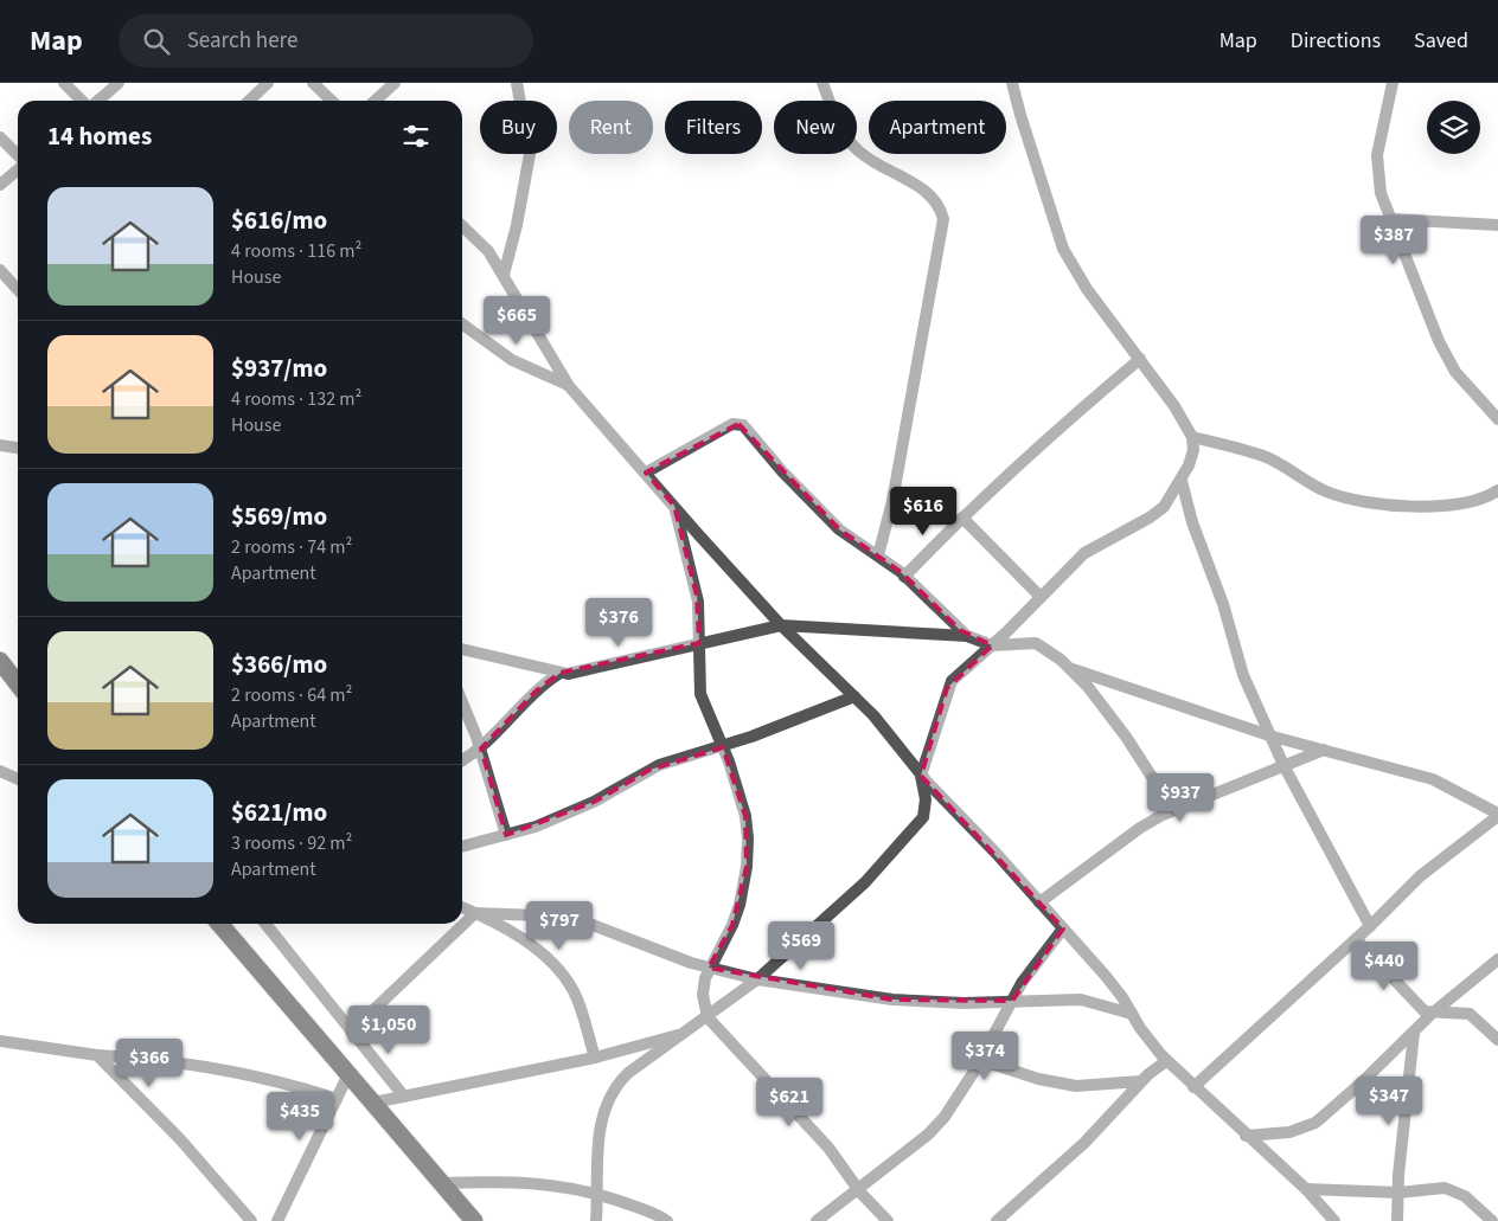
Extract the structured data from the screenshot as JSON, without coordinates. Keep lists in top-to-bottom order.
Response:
{
  "page": {
    "header": "Map",
    "search": "Search here",
    "nav": ["Map", "Directions", "Saved"],
    "chip": [
      "Buy",
      "Rent",
      "Filters",
      "New",
      "Apartment"
    ],
    "heading": "14 homes",
    "list": [
      {
        "name": "$616/mo",
        "note": "4 rooms · 116 m² · House"
      },
      {
        "name": "$937/mo",
        "note": "4 rooms · 132 m² · House"
      },
      {
        "name": "$569/mo",
        "note": "2 rooms · 74 m² · Apartment"
      },
      {
        "name": "$366/mo",
        "note": "2 rooms · 64 m² · Apartment"
      },
      {
        "name": "$621/mo",
        "note": "3 rooms · 92 m² · Apartment"
      }
    ],
    "price": [
      "$387",
      "$665",
      "$616",
      "$376",
      "$937",
      "$797",
      "$569",
      "$440",
      "$1,050",
      "$374",
      "$366",
      "$347",
      "$621",
      "$435"
    ]
  }
}
